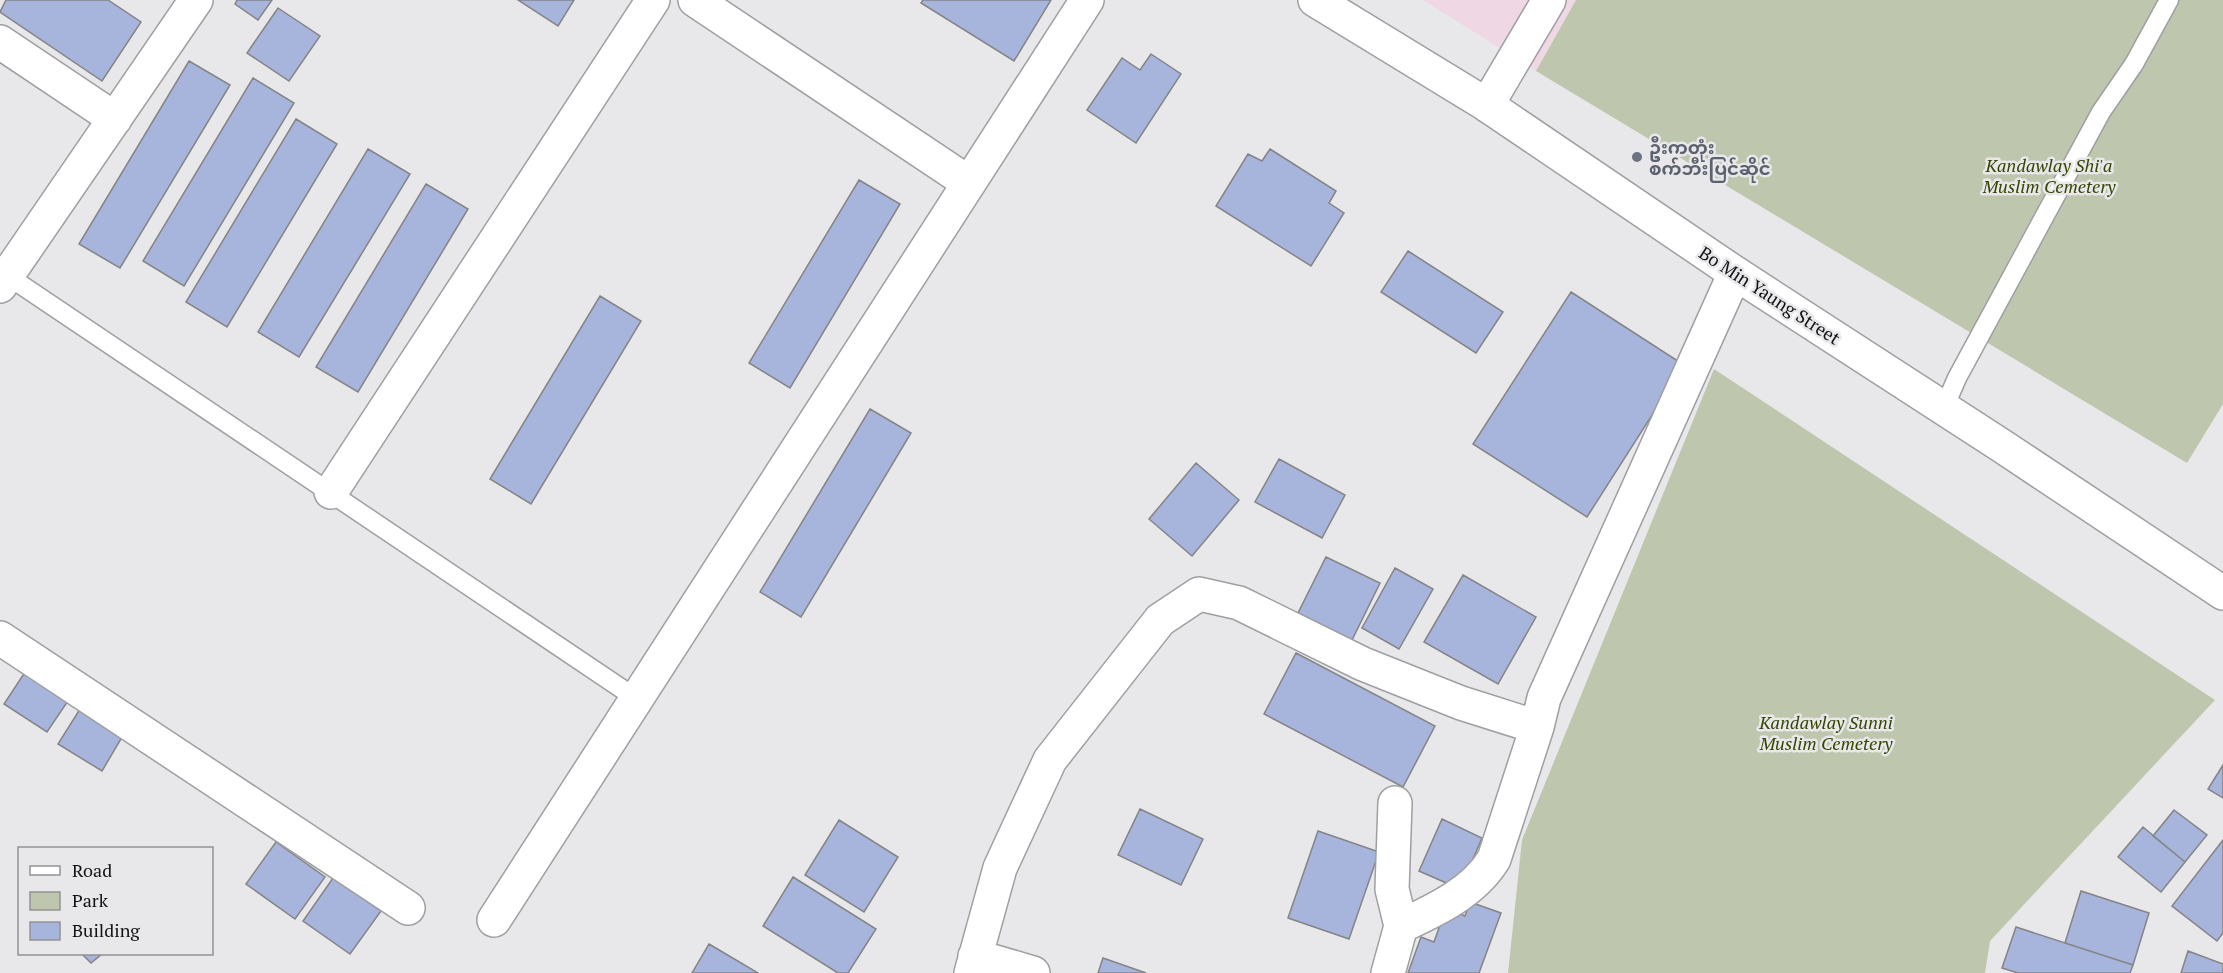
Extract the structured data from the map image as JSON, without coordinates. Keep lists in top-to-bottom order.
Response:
{
  "streets": {
    "street": ["Bo Min Yaung Street"]
  },
  "parks": ["Kandawlay Shi'a Muslim Cemetery", "Kandawlay Sunni Muslim Cemetery"],
  "places": ["ဦးကတုံး စက်ဘီးပြင်ဆိုင်"],
  "legend": ["Road", "Park", "Building"]
}
